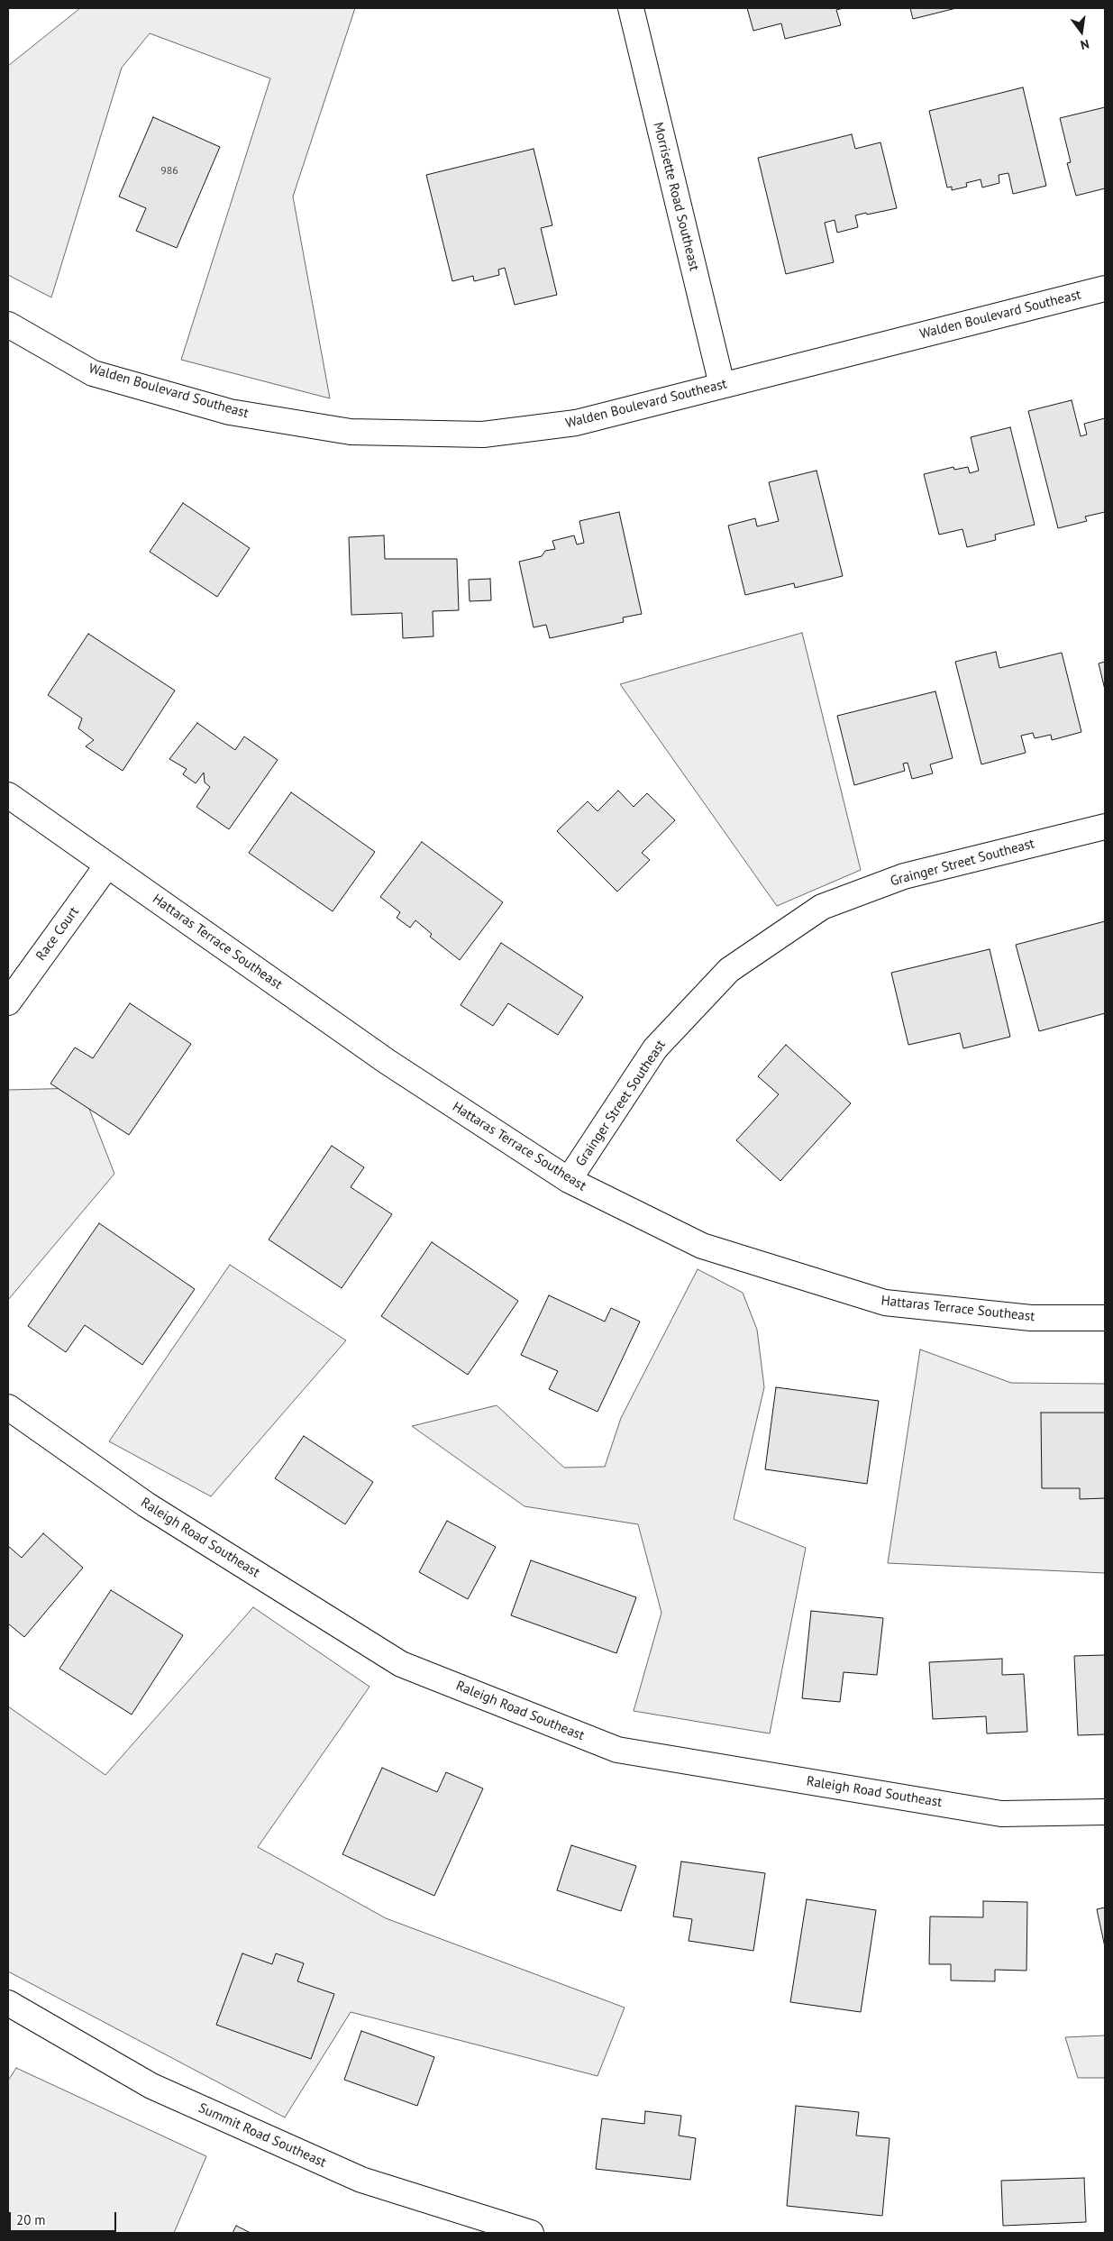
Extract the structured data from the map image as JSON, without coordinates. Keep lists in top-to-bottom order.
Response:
{
  "streets": {
    "street": [
      "Morrisette Road Southeast",
      "Walden Boulevard Southeast",
      "Grainger Street Southeast",
      "Race Court",
      "Hattaras Terrace Southeast",
      "Raleigh Road Southeast",
      "Summit Road Southeast"
    ]
  },
  "crossings": [
    ["Morrisette Road Southeast", "Walden Boulevard Southeast"],
    ["Grainger Street Southeast", "Hattaras Terrace Southeast"],
    ["Race Court", "Hattaras Terrace Southeast"]
  ],
  "house_numbers": ["986"],
  "scale_bar": "20 m",
  "north": "bottom"
}
